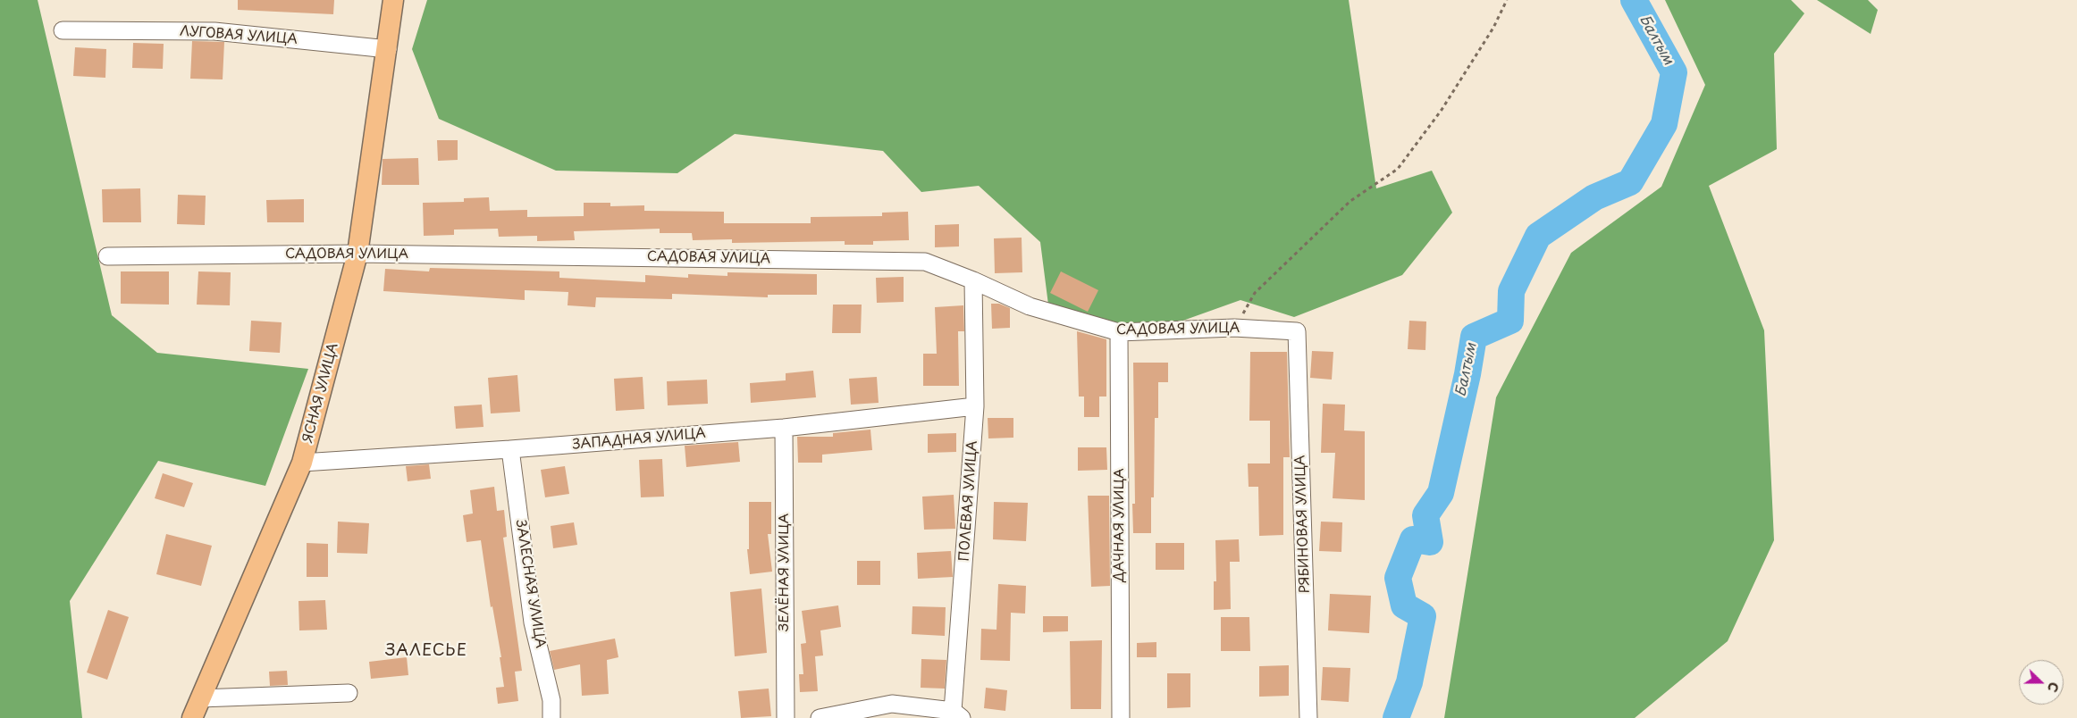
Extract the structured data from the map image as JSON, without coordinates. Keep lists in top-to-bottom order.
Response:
{
  "streets": {
    "main road": ["ЯСНАЯ УЛИЦА"],
    "street": [
      "ЛУГОВАЯ УЛИЦА",
      "САДОВАЯ УЛИЦА",
      "ЗАПАДНАЯ УЛИЦА",
      "ПОЛЕВАЯ УЛИЦА",
      "РЯБИНОВАЯ УЛИЦА",
      "ДАЧНАЯ УЛИЦА",
      "ЗЕЛЁНАЯ УЛИЦА",
      "ЗАЛЕСНАЯ УЛИЦА"
    ]
  },
  "crossings": [
    ["ЛУГОВАЯ УЛИЦА", "ЯСНАЯ УЛИЦА"],
    ["САДОВАЯ УЛИЦА", "ЯСНАЯ УЛИЦА"],
    ["САДОВАЯ УЛИЦА", "ПОЛЕВАЯ УЛИЦА"],
    ["САДОВАЯ УЛИЦА", "РЯБИНОВАЯ УЛИЦА"],
    ["САДОВАЯ УЛИЦА", "ДАЧНАЯ УЛИЦА"],
    ["ЯСНАЯ УЛИЦА", "ЗАПАДНАЯ УЛИЦА"],
    ["ЗАПАДНАЯ УЛИЦА", "ПОЛЕВАЯ УЛИЦА"],
    ["ЗАПАДНАЯ УЛИЦА", "ЗЕЛЁНАЯ УЛИЦА"],
    ["ЗАПАДНАЯ УЛИЦА", "ЗАЛЕСНАЯ УЛИЦА"]
  ],
  "districts": ["ЗАЛЕСЬЕ"],
  "water": ["Балтым"],
  "north": "right"
}
